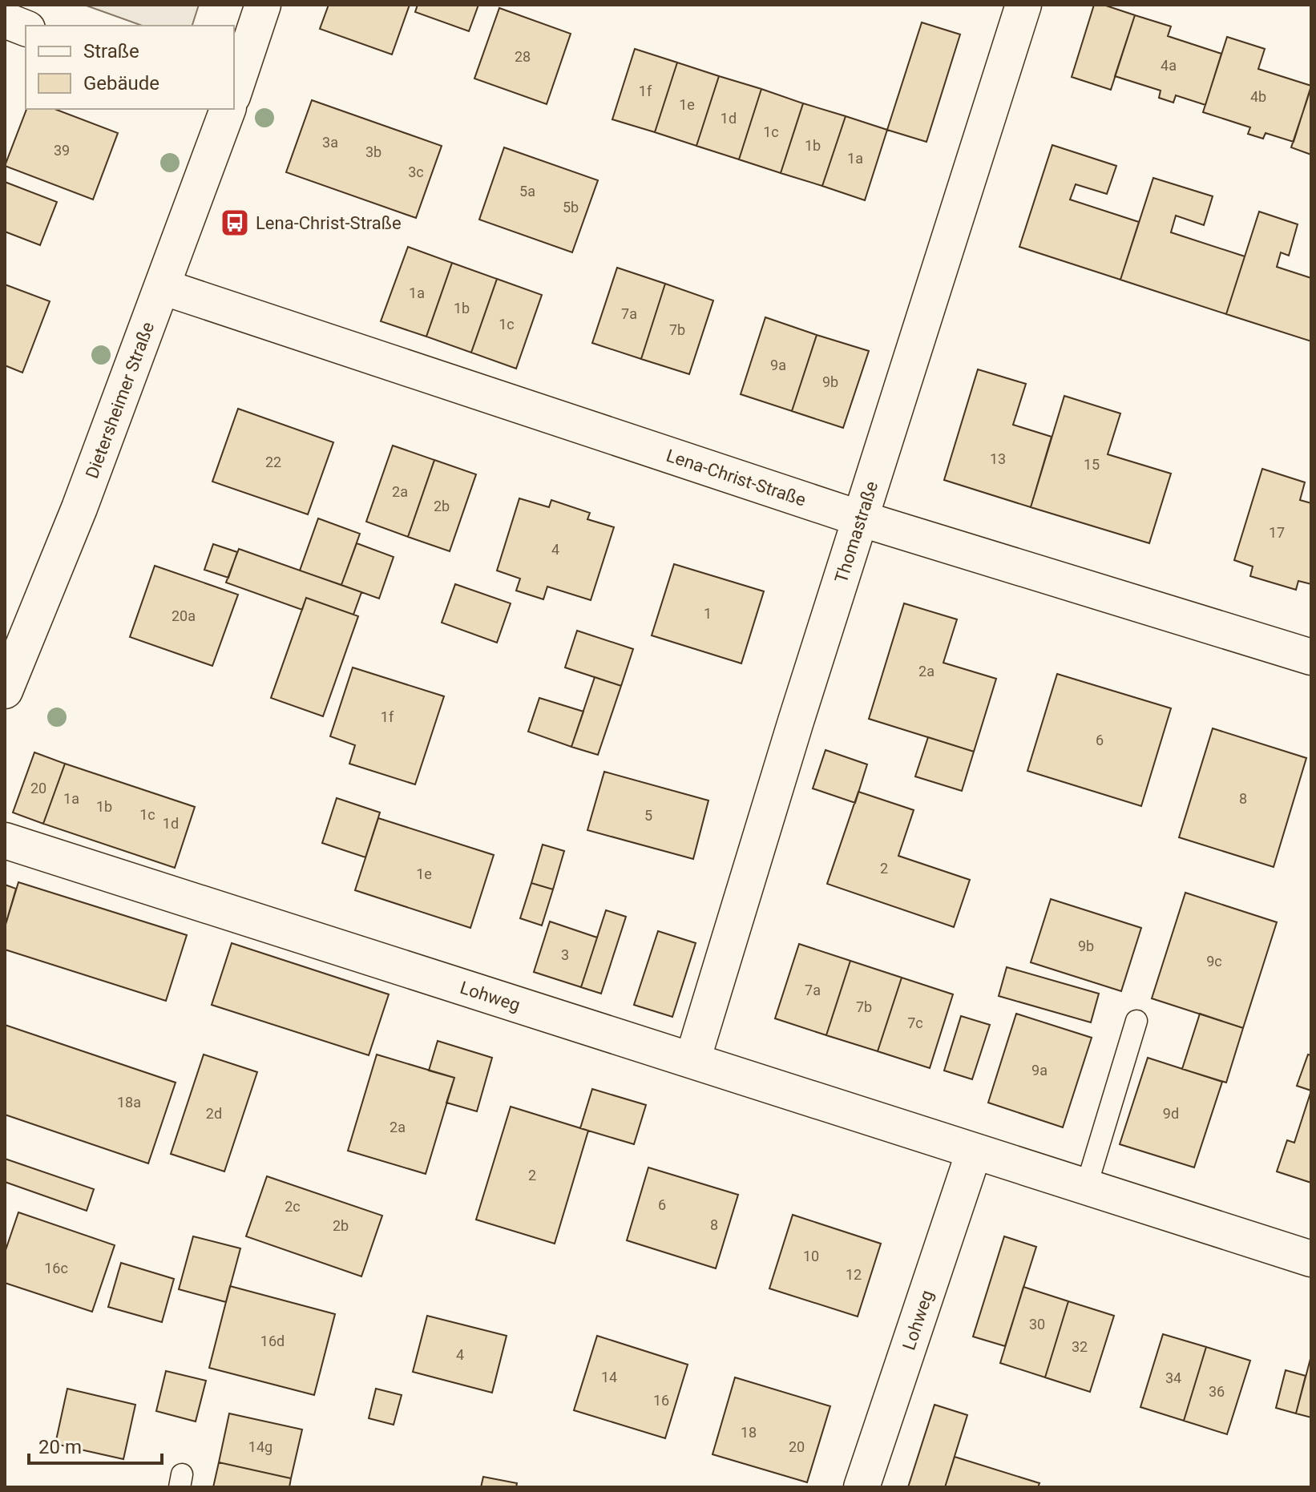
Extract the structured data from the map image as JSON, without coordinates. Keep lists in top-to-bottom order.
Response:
{
  "streets": {
    "street": [
      "Dietersheimer Straße",
      "Lena-Christ-Straße",
      "Thomastraße",
      "Lohweg"
    ]
  },
  "crossings": [
    ["Dietersheimer Straße", "Lena-Christ-Straße"],
    ["Lena-Christ-Straße", "Thomastraße"],
    ["Thomastraße", "Lohweg"]
  ],
  "places": {
    "bus stop": ["Lena-Christ-Straße"]
  },
  "house_numbers": [
    "28",
    "4a",
    "1f",
    "4b",
    "1e",
    "1d",
    "1c",
    "3a",
    "1b",
    "39",
    "3b",
    "1a",
    "3c",
    "5a",
    "5b",
    "1a",
    "1b",
    "7a",
    "1c",
    "7b",
    "9a",
    "9b",
    "13",
    "22",
    "15",
    "2a",
    "2b",
    "17",
    "4",
    "1",
    "20a",
    "2a",
    "1f",
    "6",
    "20",
    "1a",
    "8",
    "1b",
    "1c",
    "5",
    "1d",
    "2",
    "1e",
    "9b",
    "3",
    "9c",
    "7a",
    "7b",
    "7c",
    "9a",
    "18a",
    "2d",
    "9d",
    "2a",
    "2",
    "6",
    "2c",
    "8",
    "2b",
    "10",
    "16c",
    "12",
    "30",
    "16d",
    "32",
    "4",
    "14",
    "34",
    "36",
    "16",
    "18",
    "14g",
    "20"
  ],
  "legend": ["Straße", "Gebäude"],
  "scale_bar": "20 m"
}
